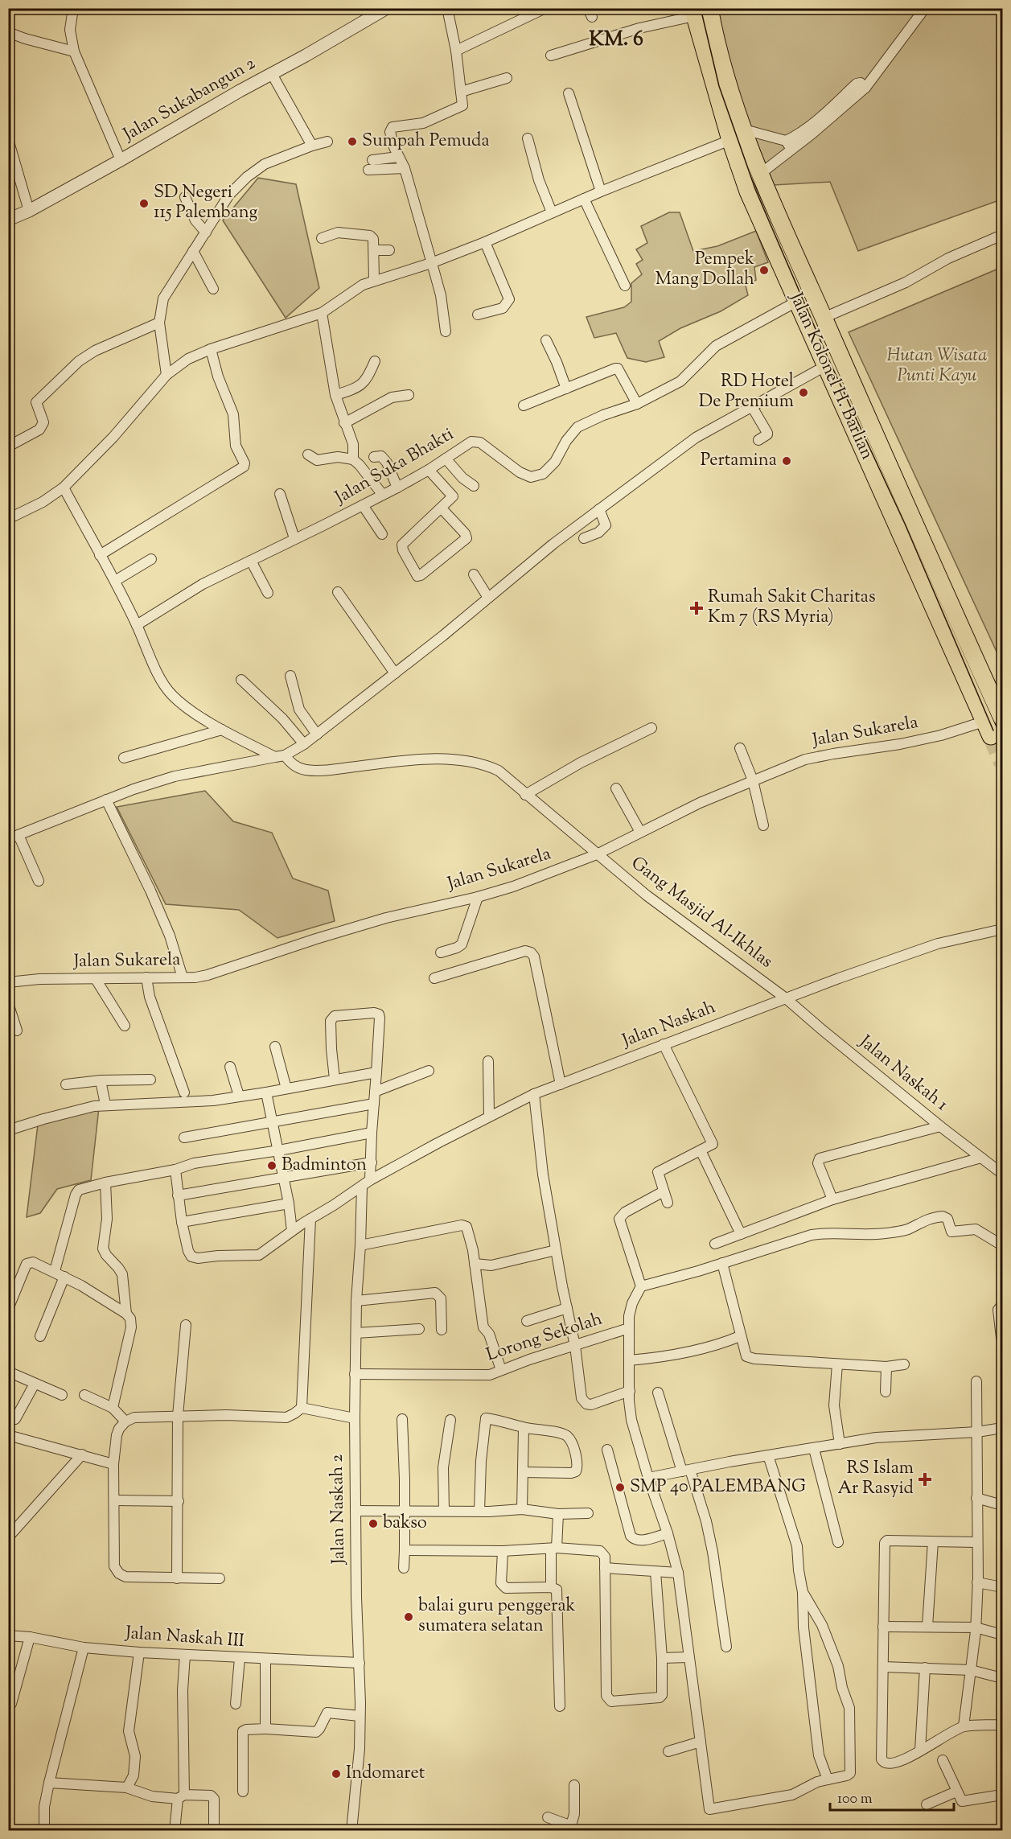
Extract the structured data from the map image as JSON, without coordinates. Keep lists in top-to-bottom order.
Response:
{
  "streets": {
    "highway": ["Jalan Kolonel H. Barlian"],
    "street": [
      "Jalan Sukabangun 2",
      "Jalan Suka Bhakti",
      "Jalan Sukarela",
      "Gang Masjid Al-Ikhlas",
      "Jalan Naskah",
      "Jalan Naskah 1",
      "Lorong Sekolah",
      "Jalan Naskah 2",
      "Jalan Naskah III"
    ]
  },
  "crossings": [
    ["Jalan Kolonel H. Barlian", "Jalan Suka Bhakti"],
    ["Jalan Kolonel H. Barlian", "Jalan Sukarela"],
    ["Jalan Suka Bhakti", "Gang Masjid Al-Ikhlas"],
    ["Jalan Sukarela", "Gang Masjid Al-Ikhlas"],
    ["Gang Masjid Al-Ikhlas", "Jalan Naskah"],
    ["Gang Masjid Al-Ikhlas", "Jalan Naskah 1"],
    ["Jalan Naskah", "Jalan Naskah 1"],
    ["Jalan Naskah", "Jalan Naskah 2"],
    ["Lorong Sekolah", "Jalan Naskah 2"],
    ["Jalan Naskah 2", "Jalan Naskah III"]
  ],
  "districts": ["KM. 6"],
  "parks": ["Hutan Wisata Punti Kayu"],
  "places": {
    "other": [
      "Sumpah Pemuda",
      "SD Negeri 115 Palembang",
      "Pempek Mang Dollah",
      "RD Hotel De Premium",
      "Pertamina",
      "Badminton",
      "SMP 40 PALEMBANG",
      "bakso",
      "balai guru penggerak sumatera selatan",
      "Indomaret"
    ],
    "health": ["Rumah Sakit Charitas Km 7 (RS Myria)", "RS Islam Ar Rasyid"]
  },
  "scale_bar": "100 m"
}
